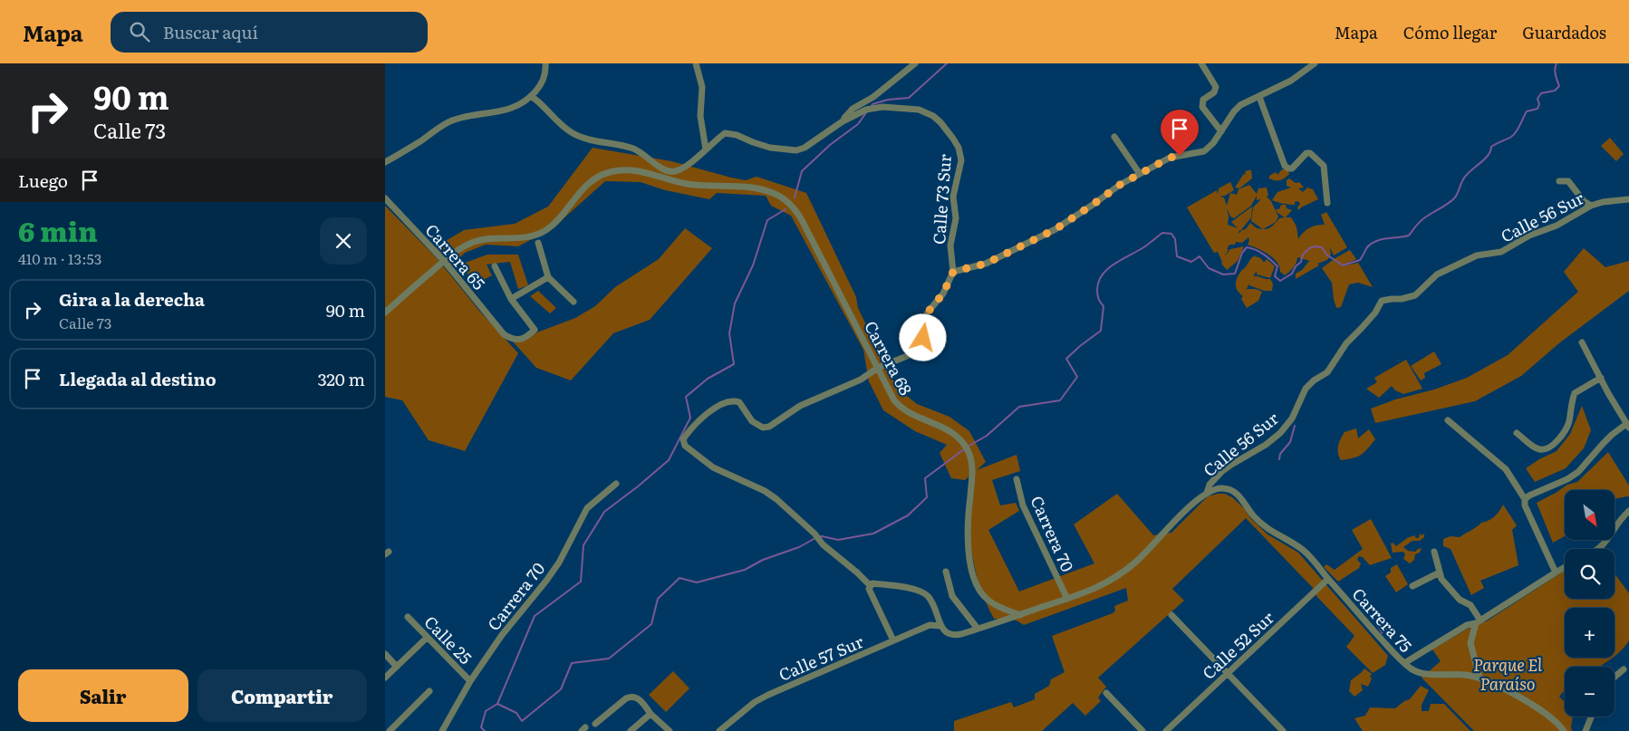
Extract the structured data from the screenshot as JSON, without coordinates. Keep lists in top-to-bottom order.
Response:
{
  "streets": {
    "street": [
      "Calle 73 Sur",
      "Calle 56 Sur",
      "Carrera 65",
      "Carrera 68",
      "Carrera 70",
      "Carrera 75",
      "Calle 25",
      "Calle 52 Sur",
      "Calle 57 Sur"
    ]
  },
  "crossings": [
    ["Calle 56 Sur", "Carrera 68"],
    ["Calle 56 Sur", "Carrera 70"],
    ["Calle 56 Sur", "Carrera 75"],
    ["Calle 56 Sur", "Calle 57 Sur"],
    ["Carrera 65", "Carrera 68"],
    ["Carrera 70", "Calle 25"],
    ["Carrera 75", "Calle 52 Sur"]
  ],
  "parks": ["Parque El Paraíso"],
  "north": "bottom right",
  "page": {
    "header": "Mapa",
    "search": "Buscar aquí",
    "nav": ["Mapa", "Cómo llegar", "Guardados"],
    "turn": ["90 m", "Calle 73"],
    "then": "Luego",
    "heading": ["6 min", "410 m · 13:53"],
    "list": [
      {
        "name": "Gira a la derecha",
        "note": "Calle 73",
        "value": "90 m"
      },
      {
        "name": "Llegada al destino",
        "value": "320 m"
      }
    ],
    "map_buttons": ["+", "−"],
    "buttons": ["Salir", "Compartir"]
  }
}
